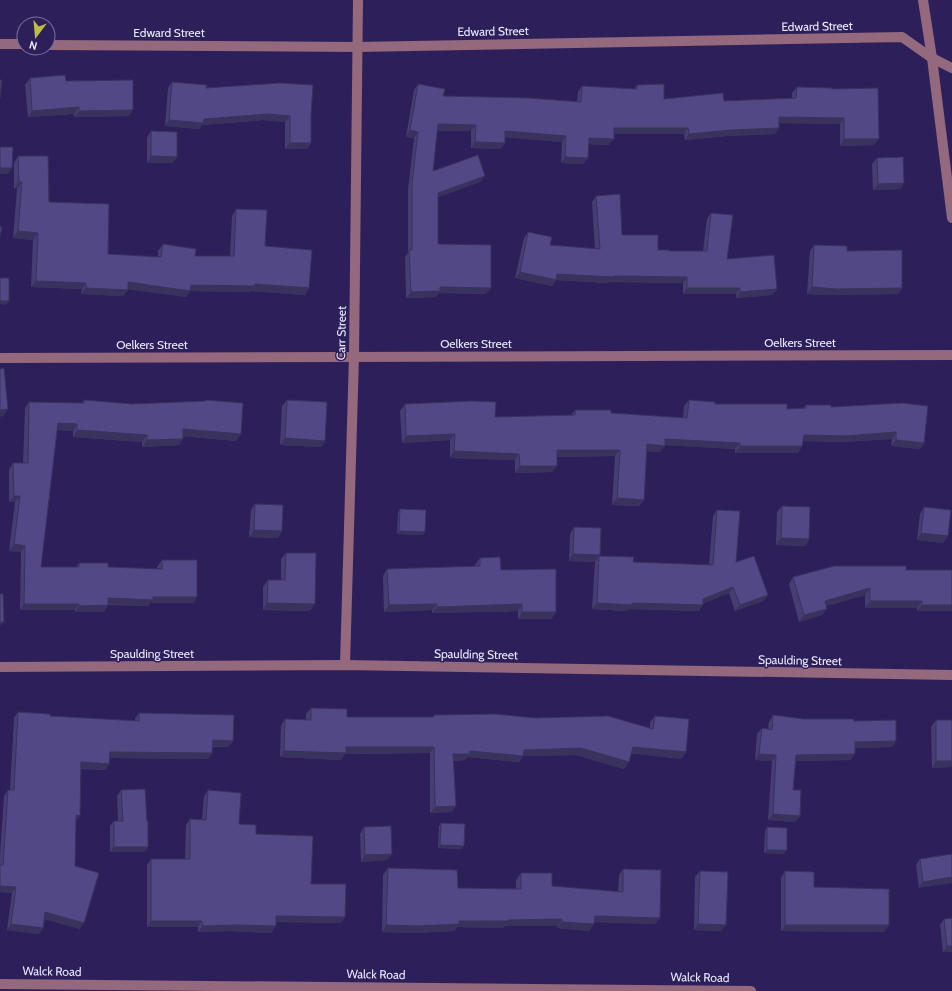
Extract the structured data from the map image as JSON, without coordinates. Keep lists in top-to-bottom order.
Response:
{
  "streets": {
    "street": [
      "Edward Street",
      "Carr Street",
      "Oelkers Street",
      "Spaulding Street",
      "Walck Road"
    ]
  },
  "crossings": [
    ["Edward Street", "Carr Street"],
    ["Carr Street", "Oelkers Street"],
    ["Carr Street", "Spaulding Street"]
  ],
  "north": "bottom"
}
